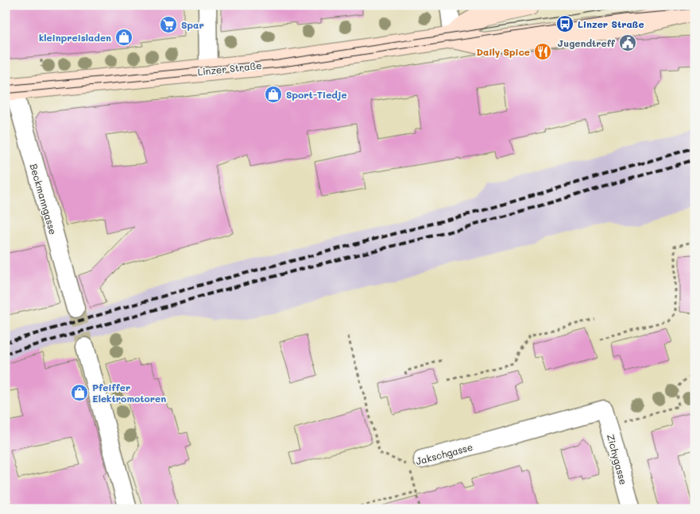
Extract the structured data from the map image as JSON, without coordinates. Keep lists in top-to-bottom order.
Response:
{
  "streets": {
    "main road": ["Linzer Straße"],
    "street": ["Beckmanngasse", "Jakschgasse", "Zichygasse"]
  },
  "crossings": [
    ["Linzer Straße", "Beckmanngasse"],
    ["Jakschgasse", "Zichygasse"]
  ],
  "places": {
    "bus stop": ["Linzer Straße"],
    "supermarket": ["Spar"],
    "shop": ["kleinpreisladen", "Sport-Tiedje", "Pfeiffer Elektromotoren"],
    "public building": ["Jugendtreff"],
    "restaurant": ["Daily Spice"]
  }
}
